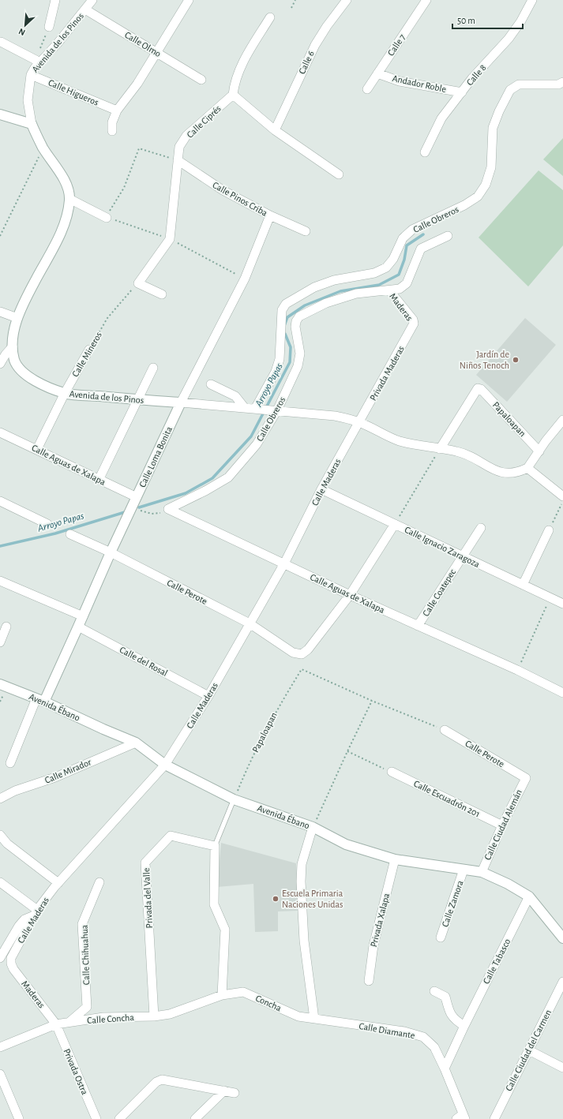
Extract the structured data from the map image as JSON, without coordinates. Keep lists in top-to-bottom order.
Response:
{
  "streets": {
    "street": [
      "Avenida de los Pinos",
      "Calle Olmo",
      "Calle 7",
      "Calle 6",
      "Calle 8",
      "Andador Roble",
      "Calle Higueros",
      "Calle Ciprés",
      "Calle Pinos Criba",
      "Calle Obreros",
      "Maderas",
      "Calle Mineros",
      "Privada Maderas",
      "Papaloapan",
      "Calle Loma Bonita",
      "Calle Aguas de Xalapa",
      "Calle Maderas",
      "Calle Ignacio Zaragoza",
      "Calle Perote",
      "Calle Coatepec",
      "Calle del Rosal",
      "Avenida Ébano",
      "Calle Mirador",
      "Calle Escuadrón 201",
      "Calle Ciudad Alemán",
      "Privada del Valle",
      "Calle Zamora",
      "Privada Xalapa",
      "Calle Chihuahua",
      "Calle Tabasco",
      "Concha",
      "Calle Concha",
      "Calle Diamante",
      "Calle Ciudad del Carmen",
      "Privada Ostra"
    ]
  },
  "crossings": [
    ["Avenida de los Pinos", "Calle Olmo"],
    ["Avenida de los Pinos", "Calle Higueros"],
    ["Avenida de los Pinos", "Calle Obreros"],
    ["Avenida de los Pinos", "Calle Mineros"],
    ["Avenida de los Pinos", "Privada Maderas"],
    ["Avenida de los Pinos", "Papaloapan"],
    ["Avenida de los Pinos", "Calle Loma Bonita"],
    ["Avenida de los Pinos", "Calle Maderas"],
    ["Calle 7", "Andador Roble"],
    ["Calle 8", "Andador Roble"],
    ["Calle Ciprés", "Calle Pinos Criba"],
    ["Calle Ciprés", "Calle Mineros"],
    ["Calle Pinos Criba", "Calle Loma Bonita"],
    ["Calle Obreros", "Maderas"],
    ["Calle Obreros", "Calle Aguas de Xalapa"],
    ["Maderas", "Privada Maderas"],
    ["Maderas", "Calle Maderas"],
    ["Maderas", "Calle Concha"],
    ["Maderas", "Privada Ostra"],
    ["Calle Mineros", "Calle Aguas de Xalapa"],
    ["Privada Maderas", "Calle Maderas"],
    ["Papaloapan", "Avenida Ébano"],
    ["Calle Loma Bonita", "Calle Aguas de Xalapa"],
    ["Calle Loma Bonita", "Calle Perote"],
    ["Calle Loma Bonita", "Calle del Rosal"],
    ["Calle Loma Bonita", "Avenida Ébano"],
    ["Calle Aguas de Xalapa", "Calle Maderas"],
    ["Calle Aguas de Xalapa", "Calle Perote"],
    ["Calle Aguas de Xalapa", "Calle Coatepec"],
    ["Calle Maderas", "Calle Ignacio Zaragoza"],
    ["Calle Maderas", "Calle Perote"],
    ["Calle Maderas", "Calle del Rosal"],
    ["Calle Maderas", "Avenida Ébano"],
    ["Calle Ignacio Zaragoza", "Calle Coatepec"],
    ["Calle Perote", "Calle Ciudad Alemán"],
    ["Avenida Ébano", "Calle Mirador"],
    ["Avenida Ébano", "Calle Ciudad Alemán"],
    ["Avenida Ébano", "Calle Zamora"],
    ["Avenida Ébano", "Privada Xalapa"],
    ["Avenida Ébano", "Calle Tabasco"],
    ["Calle Escuadrón 201", "Calle Ciudad Alemán"],
    ["Privada del Valle", "Calle Concha"],
    ["Calle Chihuahua", "Calle Concha"],
    ["Calle Tabasco", "Calle Diamante"],
    ["Concha", "Calle Concha"],
    ["Concha", "Calle Diamante"],
    ["Calle Concha", "Privada Ostra"]
  ],
  "water": ["Arroyo Papas"],
  "places": ["Jardín de Niños Tenoch", "Escuela Primaria Naciones Unidas"],
  "scale_bar": "50 m",
  "north": "bottom left"
}
